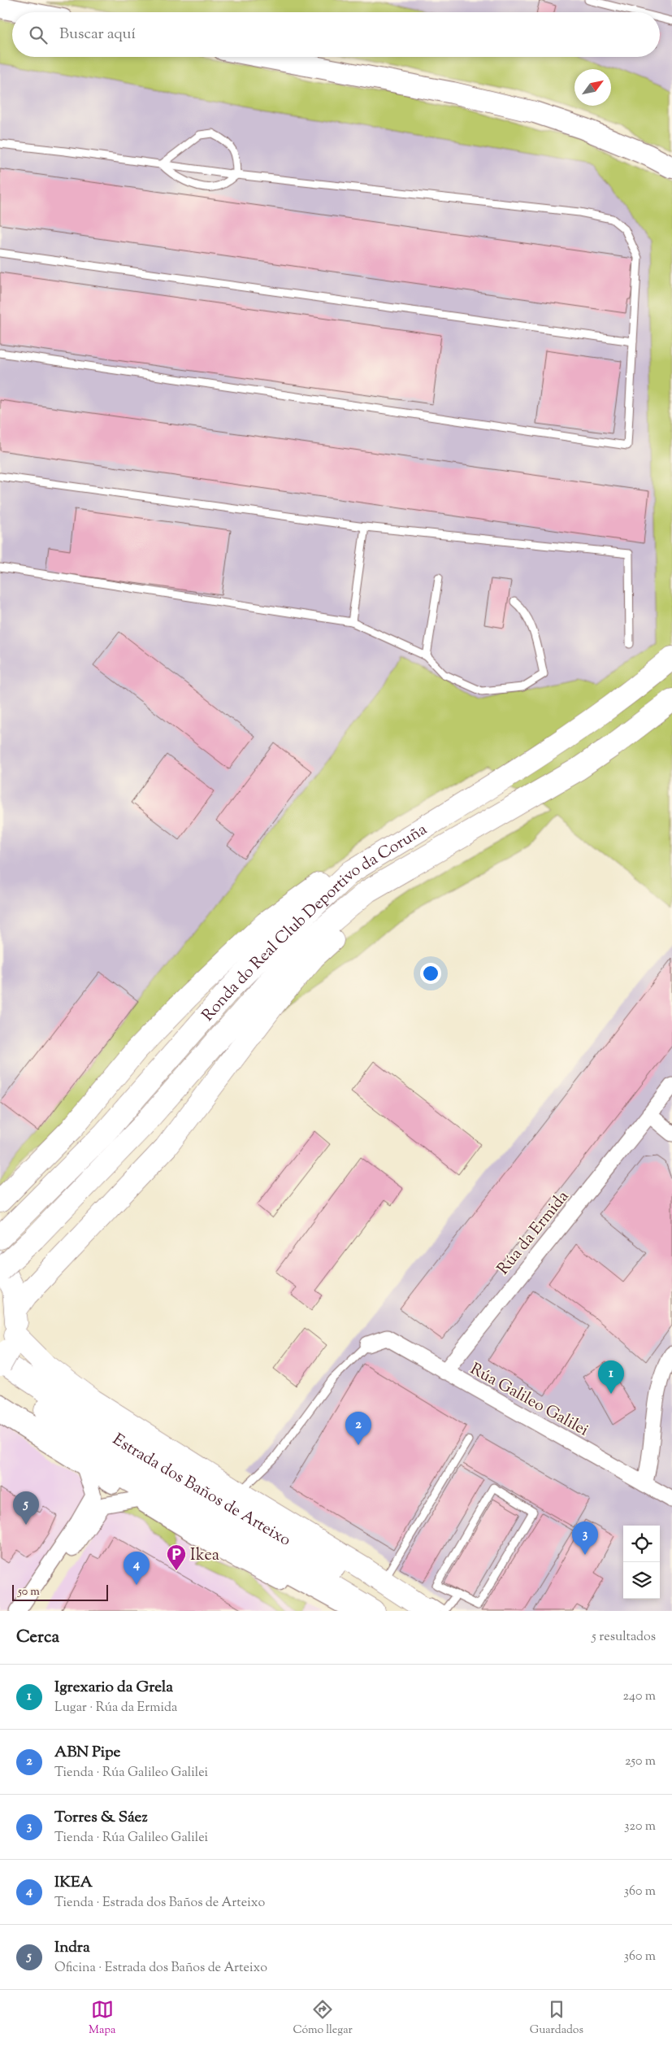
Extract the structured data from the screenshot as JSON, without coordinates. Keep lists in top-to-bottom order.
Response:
{
  "streets": {
    "main road": ["Ronda do Real Club Deportivo da Coruña", "Estrada dos Baños de Arteixo"],
    "street": ["Rúa da Ermida", "Rúa Galileo Galilei"]
  },
  "crossings": [
    ["Rúa da Ermida", "Rúa Galileo Galilei"]
  ],
  "places": {
    "parking": ["Ikea"]
  },
  "scale_bar": "50 m",
  "north": "top right",
  "page": {
    "search": "Buscar aquí",
    "pins": [
      "1",
      "2",
      "5",
      "3",
      "4"
    ],
    "scale": "50 m",
    "heading": ["Cerca", "5 resultados"],
    "list": [
      {
        "mark": "1",
        "name": "Igrexario da Grela",
        "note": "Lugar · Rúa da Ermida",
        "value": "240 m"
      },
      {
        "mark": "2",
        "name": "ABN Pipe",
        "note": "Tienda · Rúa Galileo Galilei",
        "value": "250 m"
      },
      {
        "mark": "3",
        "name": "Torres & Sáez",
        "note": "Tienda · Rúa Galileo Galilei",
        "value": "320 m"
      },
      {
        "mark": "4",
        "name": "IKEA",
        "note": "Tienda · Estrada dos Baños de Arteixo",
        "value": "360 m"
      },
      {
        "mark": "5",
        "name": "Indra",
        "note": "Oficina · Estrada dos Baños de Arteixo",
        "value": "360 m"
      }
    ],
    "nav": ["Mapa", "Cómo llegar", "Guardados"]
  }
}
